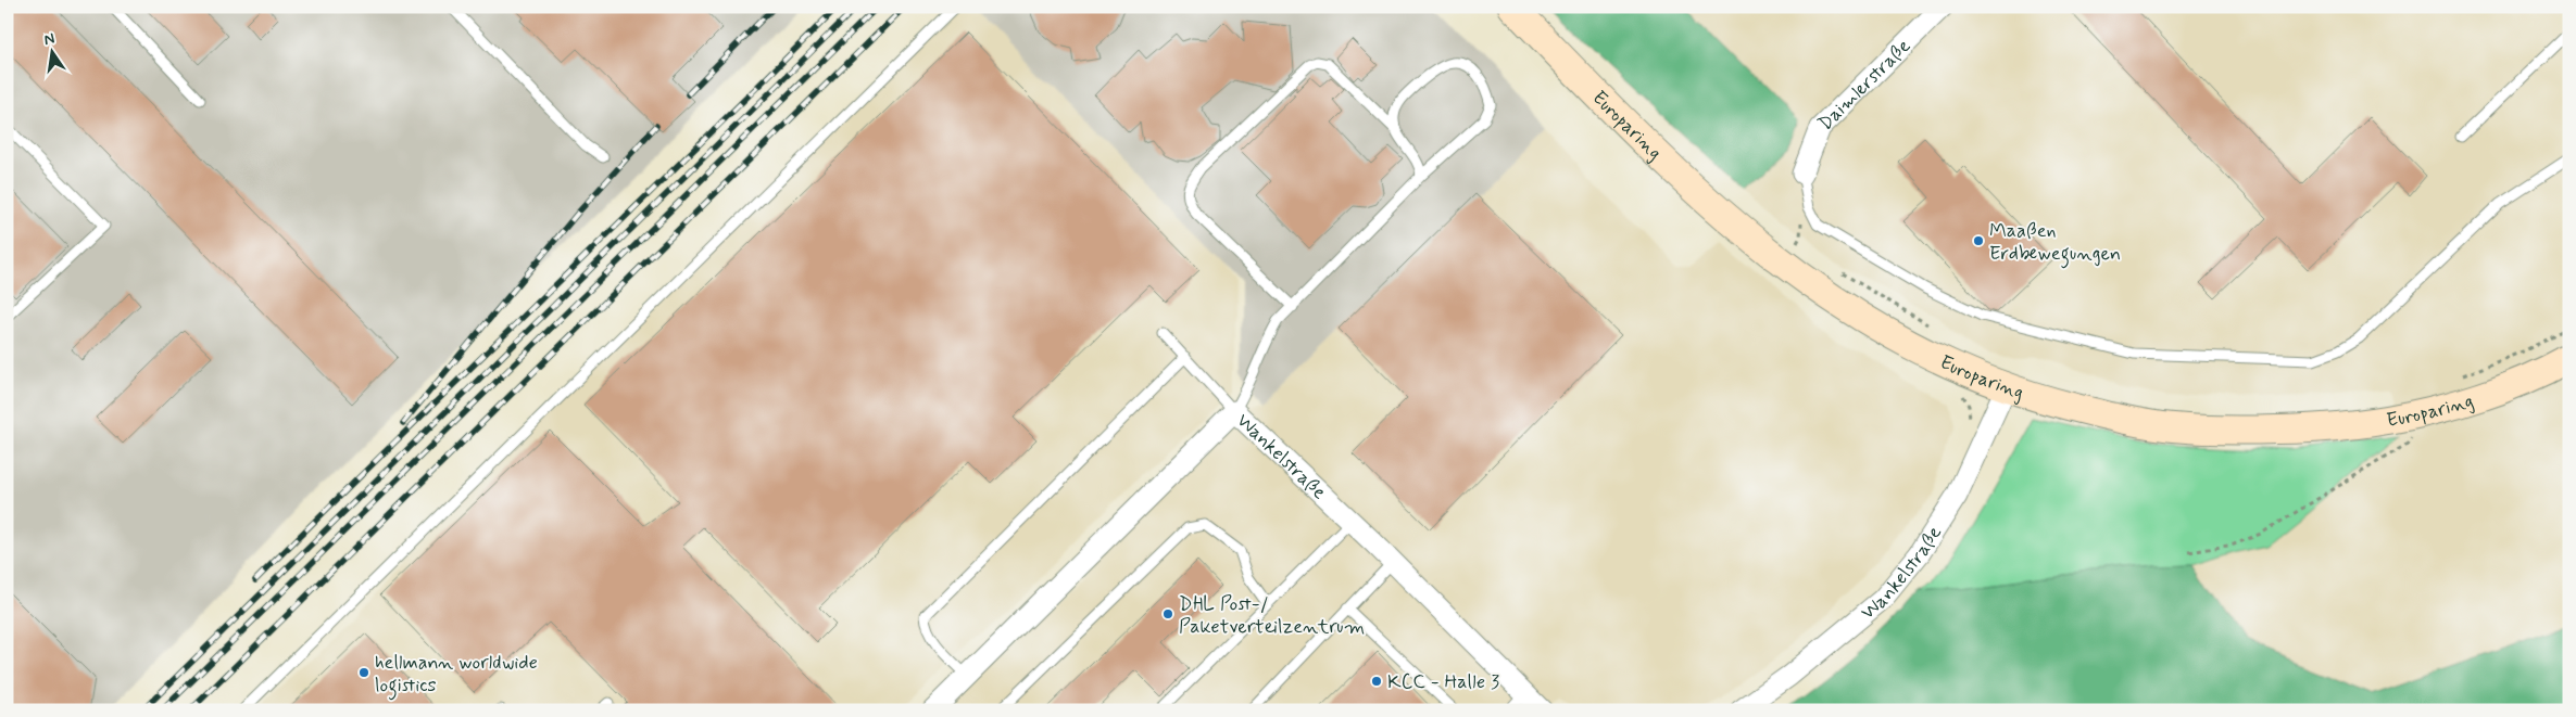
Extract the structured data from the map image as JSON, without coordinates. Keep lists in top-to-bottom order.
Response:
{
  "streets": {
    "street": ["Daimlerstraße", "Europaring", "Wankelstraße"]
  },
  "crossings": [
    ["Europaring", "Wankelstraße"]
  ],
  "places": [
    "Maaßen Erdbewegungen",
    "DHL Post-/ Paketverteilzentrum",
    "hellmann worldwide logistics",
    "KCC - Halle 3"
  ],
  "north": "top"
}
